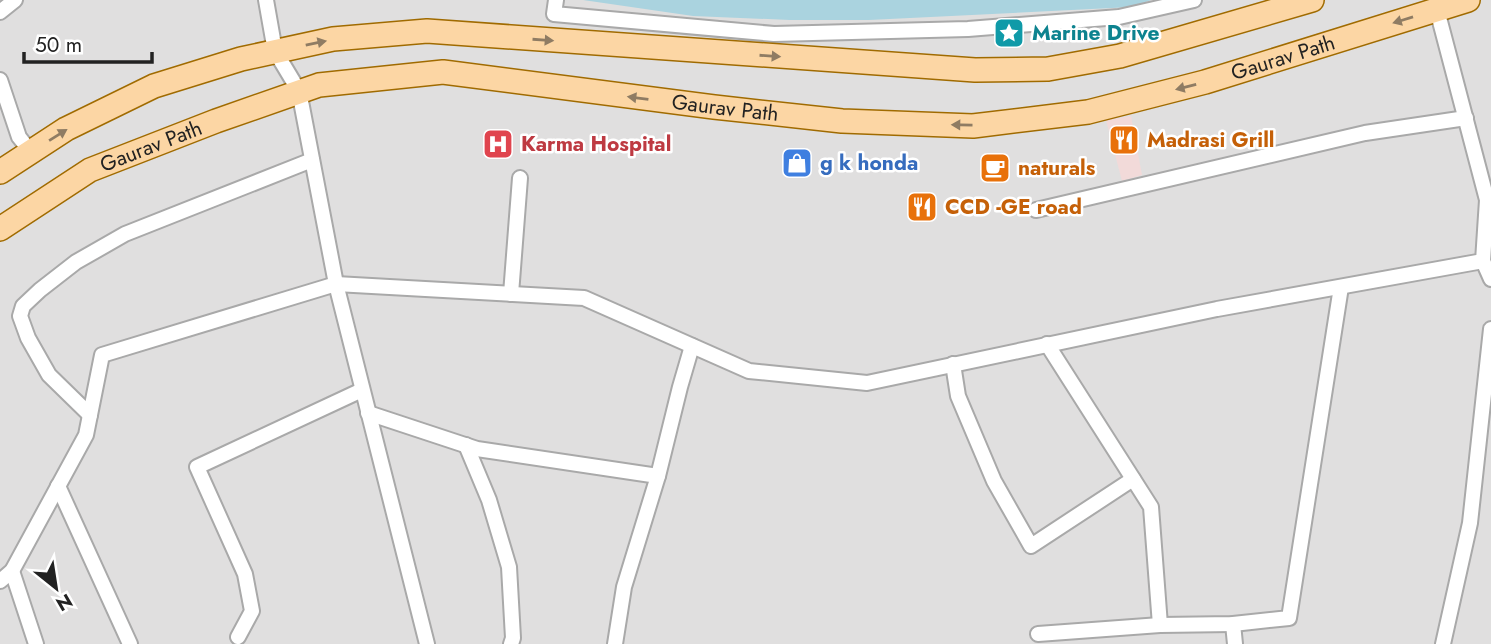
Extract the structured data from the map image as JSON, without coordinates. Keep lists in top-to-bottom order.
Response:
{
  "streets": {
    "main road": ["Gaurav Path"]
  },
  "places": {
    "place": ["Marine Drive"],
    "restaurant": ["Madrasi Grill", "CCD -GE road"],
    "hospital": ["Karma Hospital"],
    "shop": ["g k honda"],
    "cafe": ["naturals"]
  },
  "scale_bar": "50 m",
  "north": "bottom right"
}
